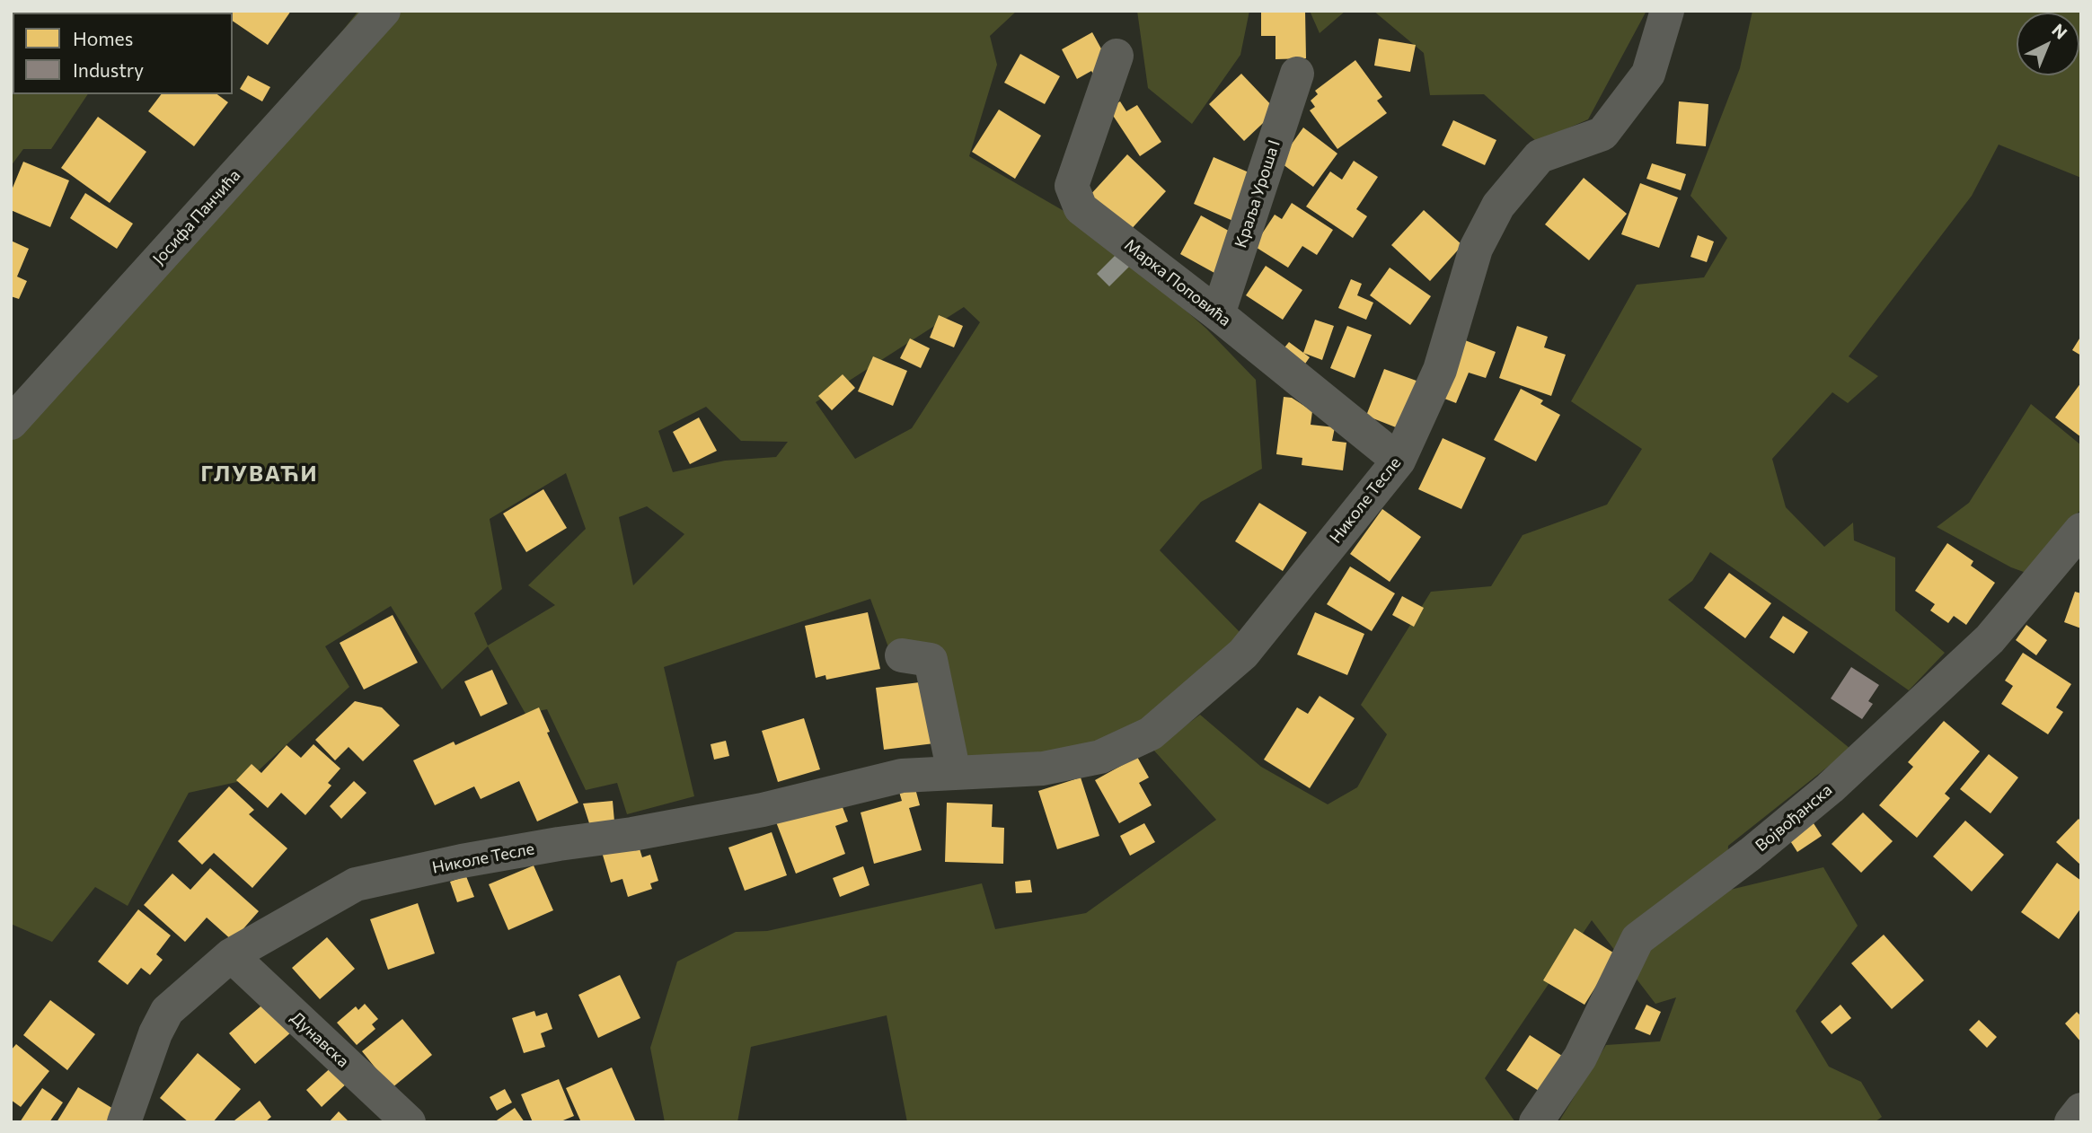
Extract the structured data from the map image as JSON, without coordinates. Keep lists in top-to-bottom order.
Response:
{
  "streets": {
    "street": [
      "Краља Уроша I",
      "Јосифа Панчића",
      "Марка Поповића",
      "Николе Тесле",
      "Војвођанска",
      "Дунавска"
    ]
  },
  "crossings": [
    ["Краља Уроша I", "Марка Поповића"],
    ["Марка Поповића", "Николе Тесле"],
    ["Николе Тесле", "Дунавска"]
  ],
  "districts": ["ГЛУВАЋИ"],
  "legend": ["Homes", "Industry"],
  "north": "top right"
}
